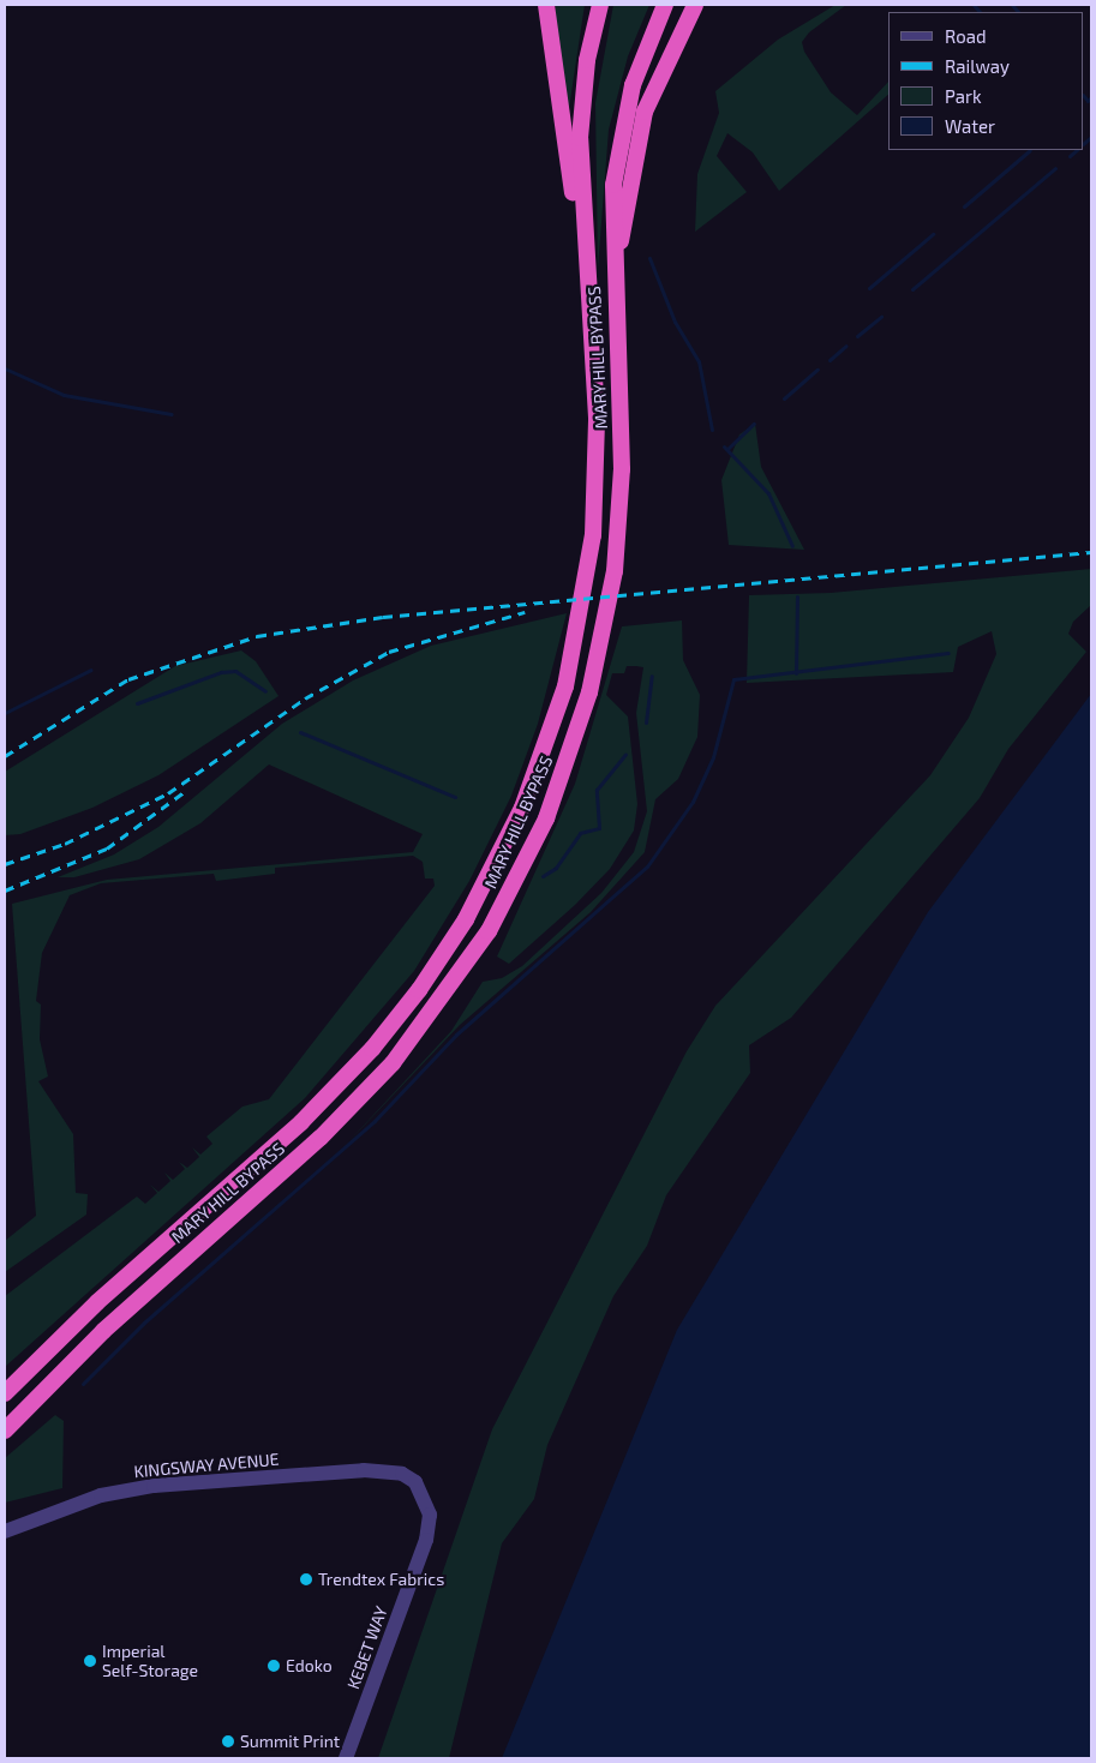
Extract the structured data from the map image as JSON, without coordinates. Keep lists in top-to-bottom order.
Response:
{
  "streets": {
    "highway": ["MARY HILL BYPASS"],
    "street": ["KINGSWAY AVENUE", "KEBET WAY"]
  },
  "crossings": [
    ["KINGSWAY AVENUE", "KEBET WAY"]
  ],
  "places": [
    "Trendtex Fabrics",
    "Imperial Self-Storage",
    "Edoko",
    "Summit Print"
  ],
  "legend": [
    "Road",
    "Railway",
    "Park",
    "Water"
  ]
}
